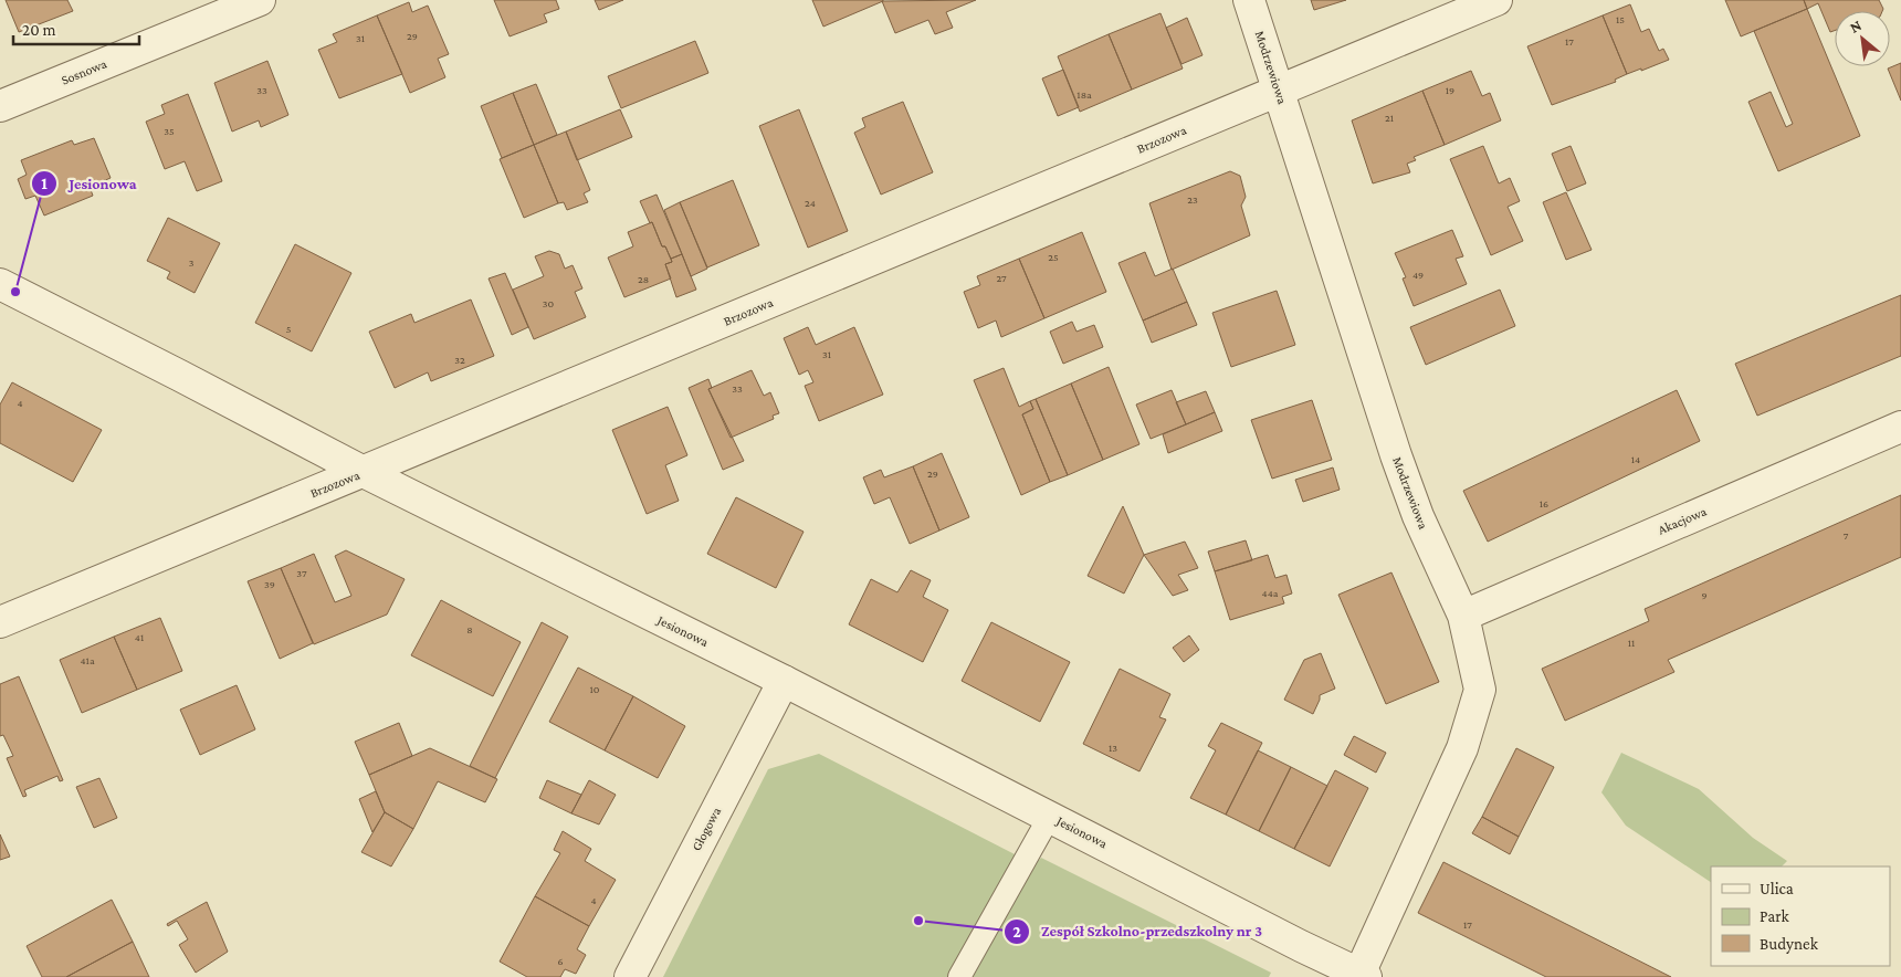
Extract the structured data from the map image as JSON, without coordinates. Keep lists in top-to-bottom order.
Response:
{
  "streets": {
    "street": [
      "Modrzewiowa",
      "Sosnowa",
      "Brzozowa",
      "Akacjowa",
      "Jesionowa",
      "Głogowa"
    ]
  },
  "crossings": [
    ["Modrzewiowa", "Brzozowa"],
    ["Modrzewiowa", "Akacjowa"],
    ["Modrzewiowa", "Jesionowa"],
    ["Brzozowa", "Jesionowa"],
    ["Jesionowa", "Głogowa"]
  ],
  "places": ["Jesionowa", "Zespół Szkolno-przedszkolny nr 3"],
  "house_numbers": [
    "15",
    "29",
    "31",
    "17",
    "33",
    "19",
    "18a",
    "21",
    "35",
    "23",
    "24",
    "25",
    "3",
    "49",
    "27",
    "28",
    "30",
    "5",
    "31",
    "32",
    "33",
    "4",
    "14",
    "29",
    "16",
    "7",
    "37",
    "39",
    "44a",
    "9",
    "8",
    "41",
    "11",
    "41a",
    "10",
    "13",
    "4",
    "17",
    "6"
  ],
  "legend": ["Ulica", "Park", "Budynek"],
  "scale_bar": "20 m",
  "north": "top left"
}
